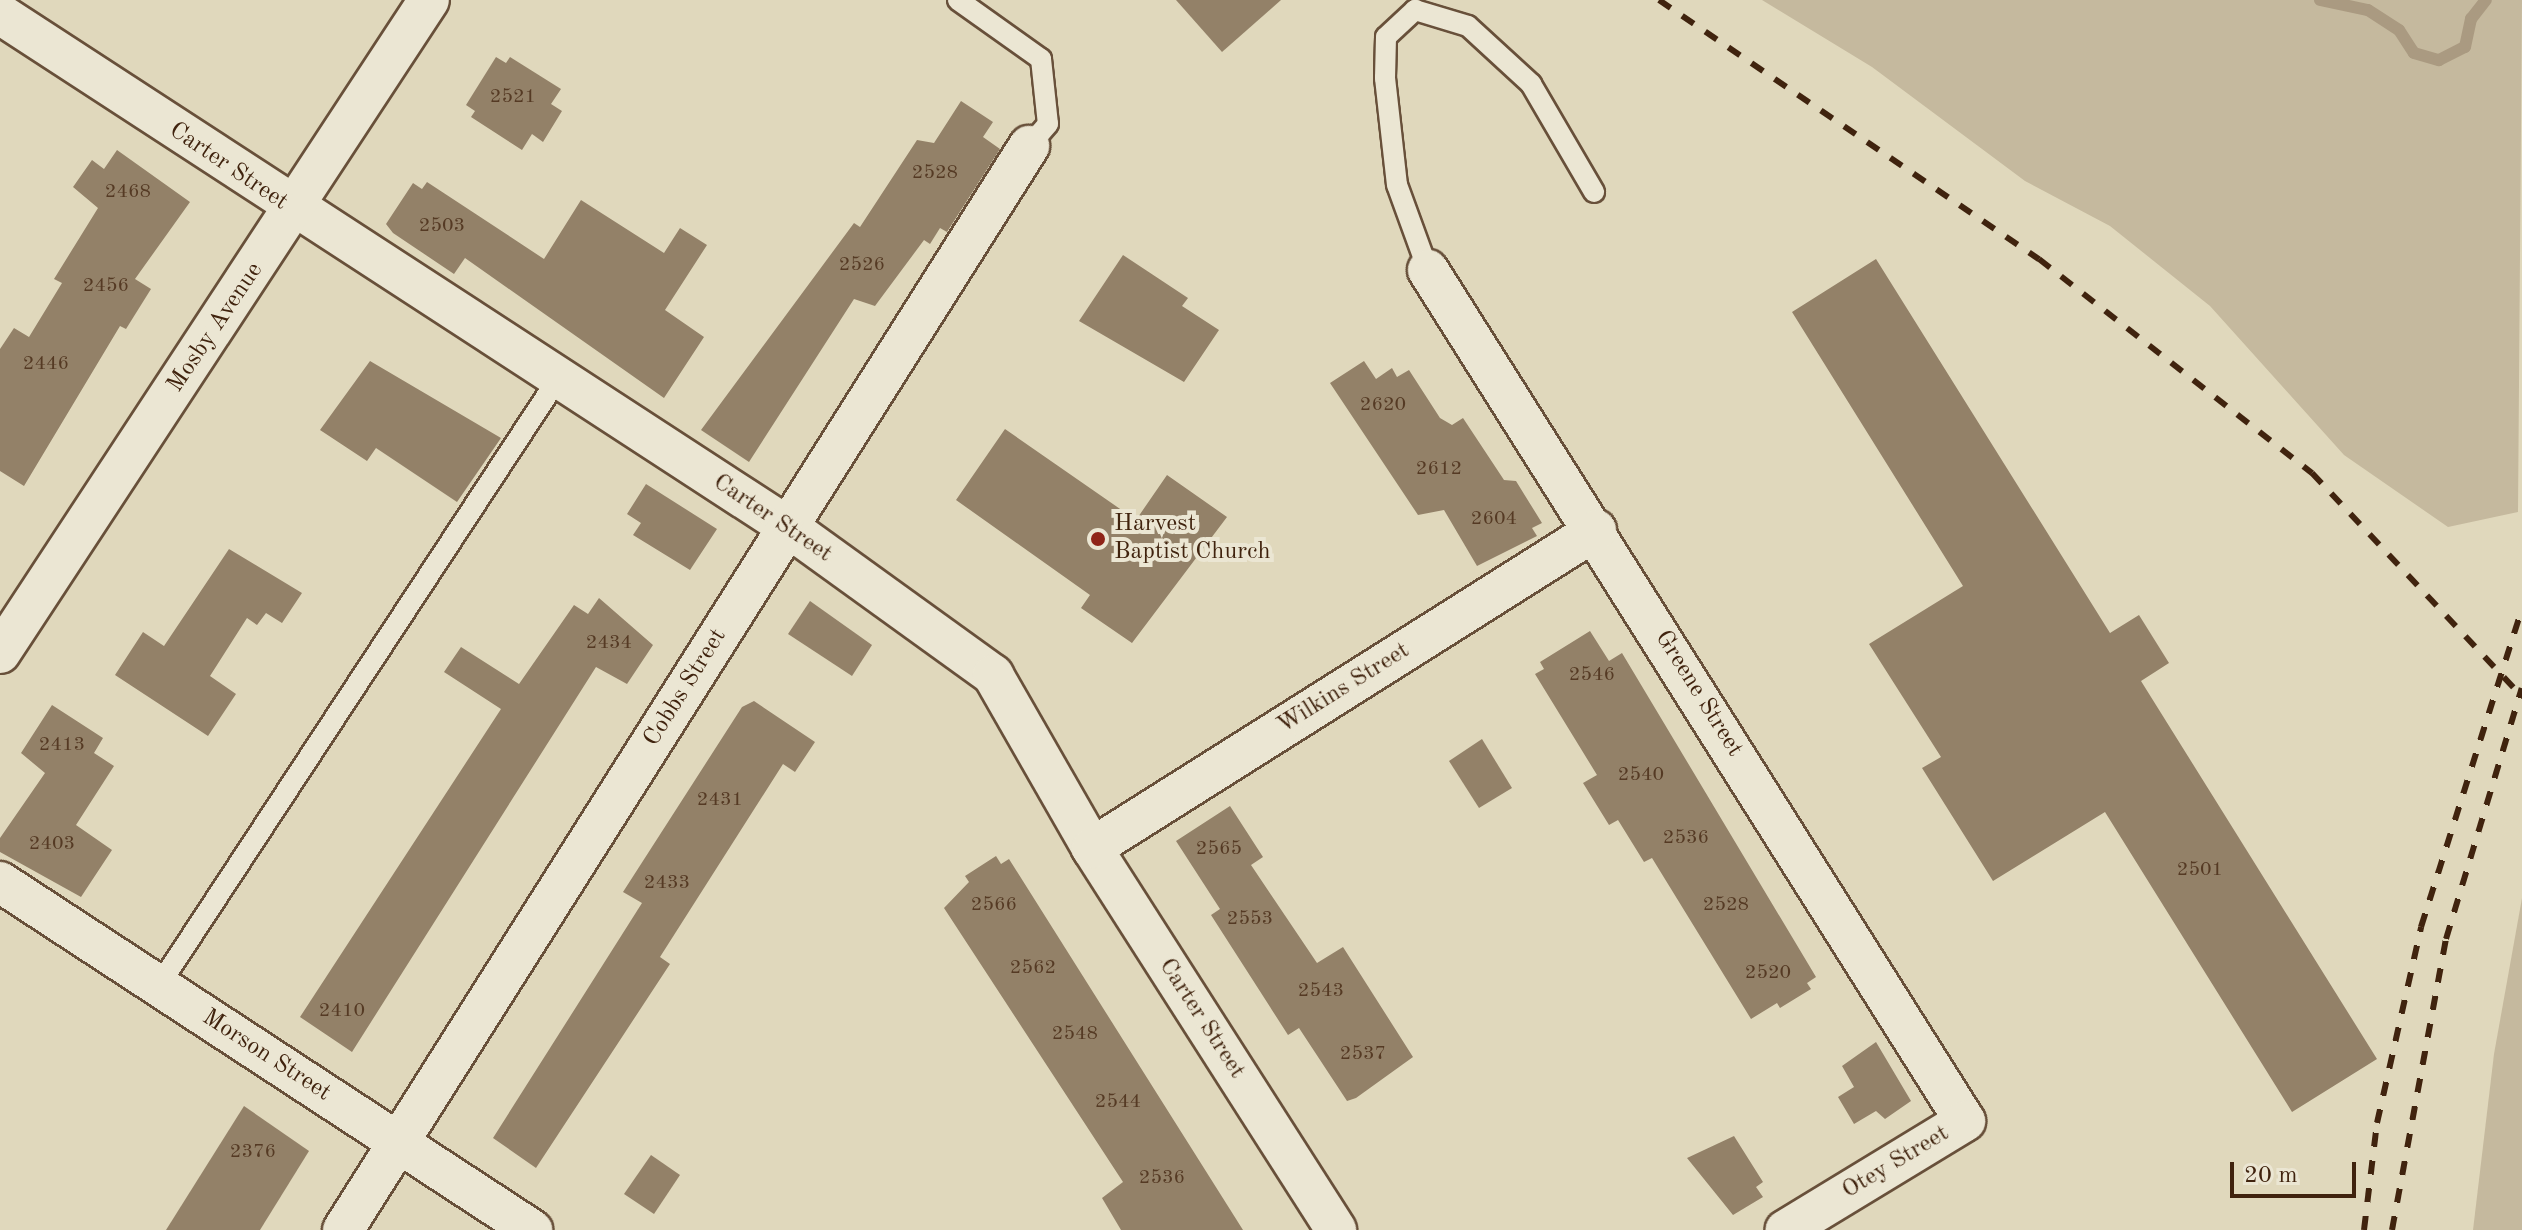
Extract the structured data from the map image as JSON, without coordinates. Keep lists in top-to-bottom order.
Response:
{
  "streets": {
    "street": [
      "Carter Street",
      "Mosby Avenue",
      "Cobbs Street",
      "Wilkins Street",
      "Greene Street",
      "Morson Street",
      "Otey Street"
    ]
  },
  "crossings": [
    ["Carter Street", "Mosby Avenue"],
    ["Carter Street", "Cobbs Street"],
    ["Carter Street", "Wilkins Street"],
    ["Cobbs Street", "Morson Street"],
    ["Wilkins Street", "Greene Street"],
    ["Greene Street", "Otey Street"]
  ],
  "places": ["Harvest Baptist Church"],
  "house_numbers": [
    "2521",
    "2528",
    "2468",
    "2503",
    "2526",
    "2456",
    "2446",
    "2620",
    "2612",
    "2604",
    "2434",
    "2546",
    "2413",
    "2540",
    "2431",
    "2536",
    "2403",
    "2565",
    "2501",
    "2433",
    "2566",
    "2528",
    "2553",
    "2562",
    "2520",
    "2543",
    "2410",
    "2548",
    "2537",
    "2544",
    "2376",
    "2536"
  ],
  "scale_bar": "20 m"
}
